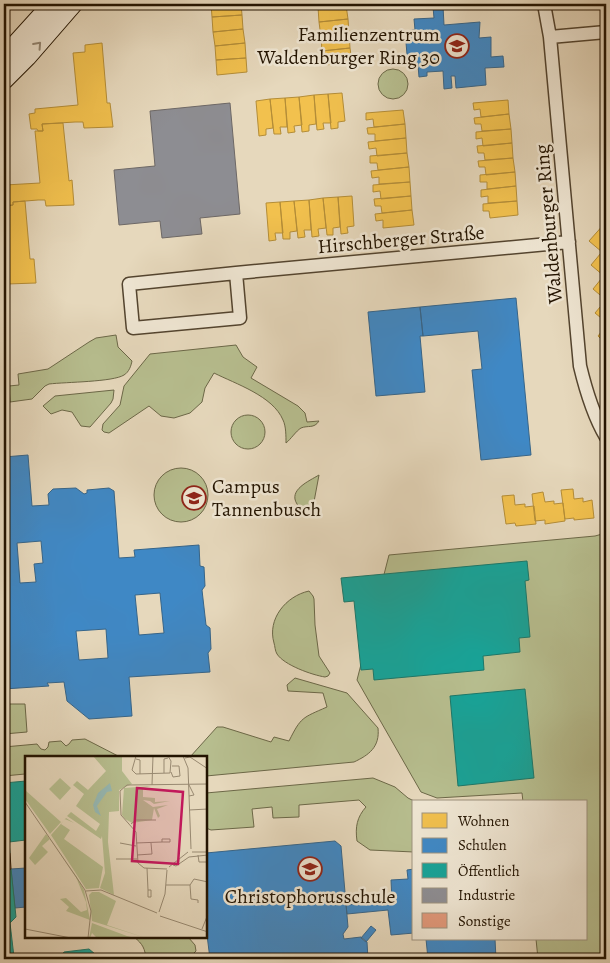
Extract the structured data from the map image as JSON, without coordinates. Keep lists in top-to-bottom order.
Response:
{
  "streets": {
    "street": ["Waldenburger Ring", "Hirschberger Straße"]
  },
  "crossings": [
    ["Waldenburger Ring", "Hirschberger Straße"]
  ],
  "places": {
    "school or university": ["Familienzentrum Waldenburger Ring 30", "Campus Tannenbusch", "Christophorusschule"]
  },
  "legend": [
    "Wohnen",
    "Schulen",
    "Öffentlich",
    "Industrie",
    "Sonstige"
  ]
}
